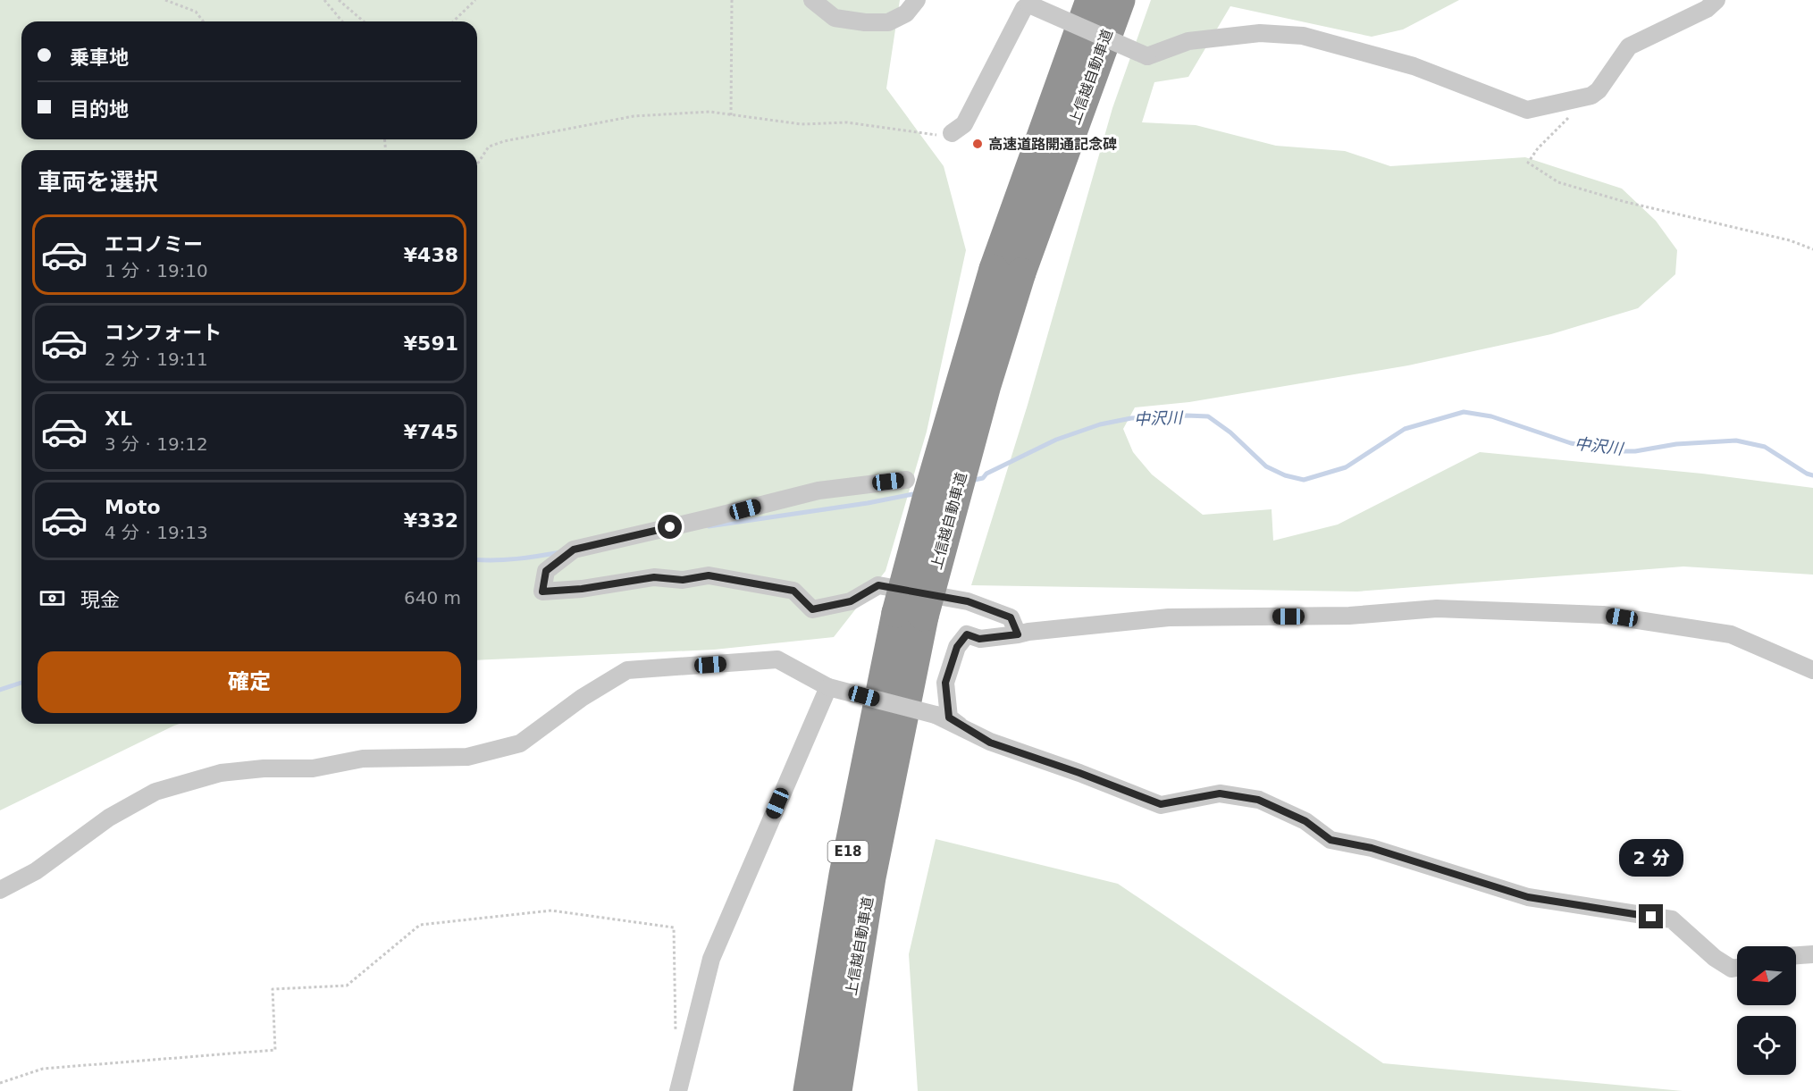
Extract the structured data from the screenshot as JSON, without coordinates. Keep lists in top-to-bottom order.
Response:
{
  "streets": {
    "highway": ["上信越自動車道", "E18"]
  },
  "water": ["中沢川"],
  "places": ["高速道路開通記念碑"],
  "north": "left",
  "page": {
    "banner": ["乗車地", "目的地"],
    "heading": "車両を選択",
    "list": [
      {
        "name": "エコノミー",
        "note": "1 分 · 19:10",
        "value": "¥438"
      },
      {
        "name": "コンフォート",
        "note": "2 分 · 19:11",
        "value": "¥591"
      },
      {
        "name": "XL",
        "note": "3 分 · 19:12",
        "value": "¥745"
      },
      {
        "name": "Moto",
        "note": "4 分 · 19:13",
        "value": "¥332"
      }
    ],
    "pay": ["現金", "640 m"],
    "buttons": "確定",
    "bubble": "2 分"
  }
}
